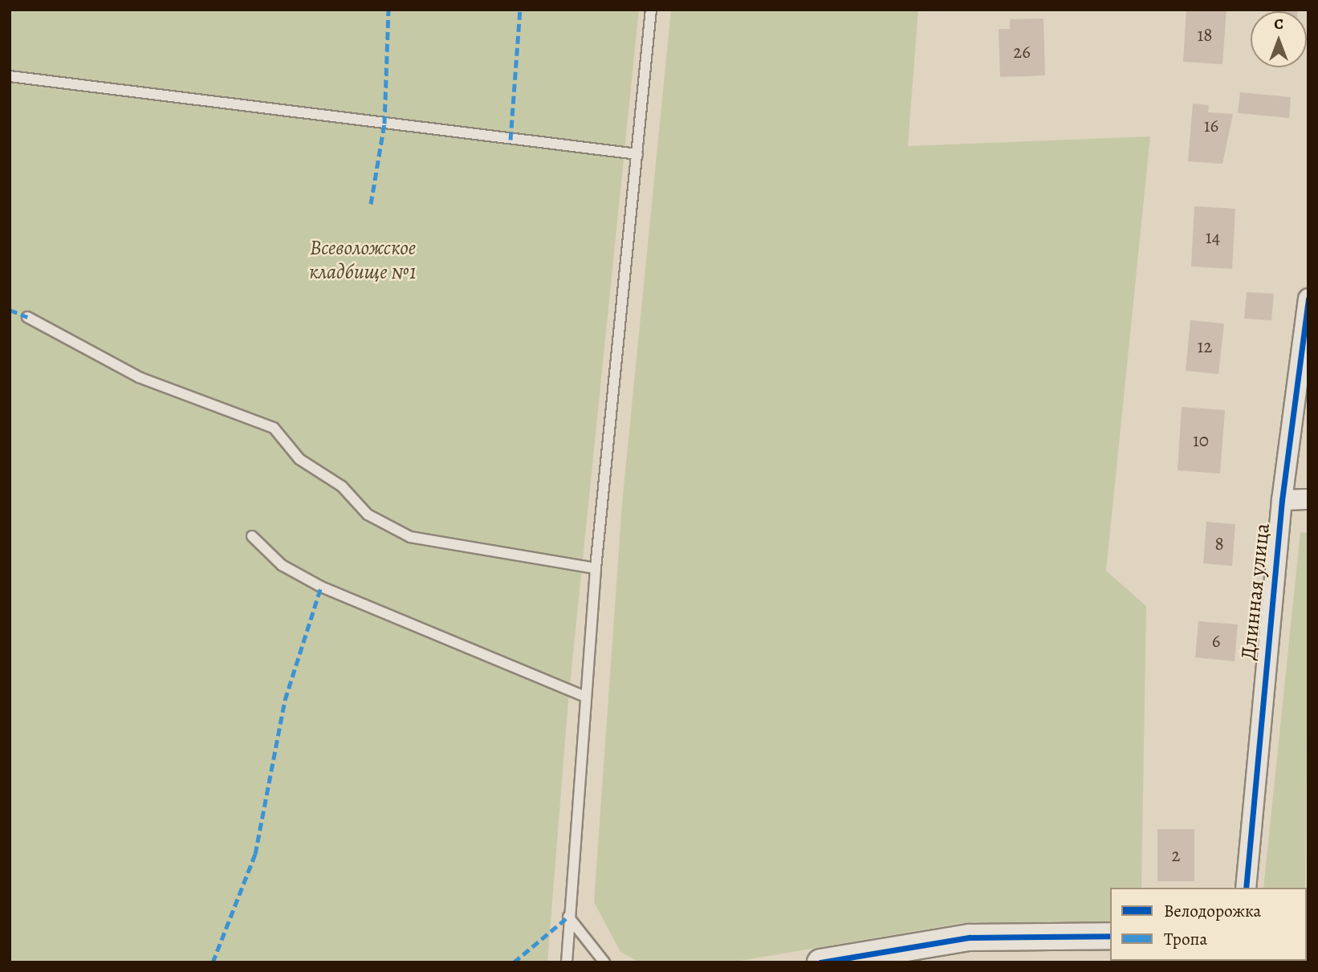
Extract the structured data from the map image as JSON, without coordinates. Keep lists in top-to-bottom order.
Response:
{
  "streets": {
    "street": ["Длинная улица"]
  },
  "parks": ["Всеволожское кладбище №1"],
  "house_numbers": [
    "18",
    "26",
    "16",
    "14",
    "12",
    "10",
    "8",
    "6",
    "2"
  ],
  "legend": ["Велодорожка", "Тропа"],
  "north": "top"
}
